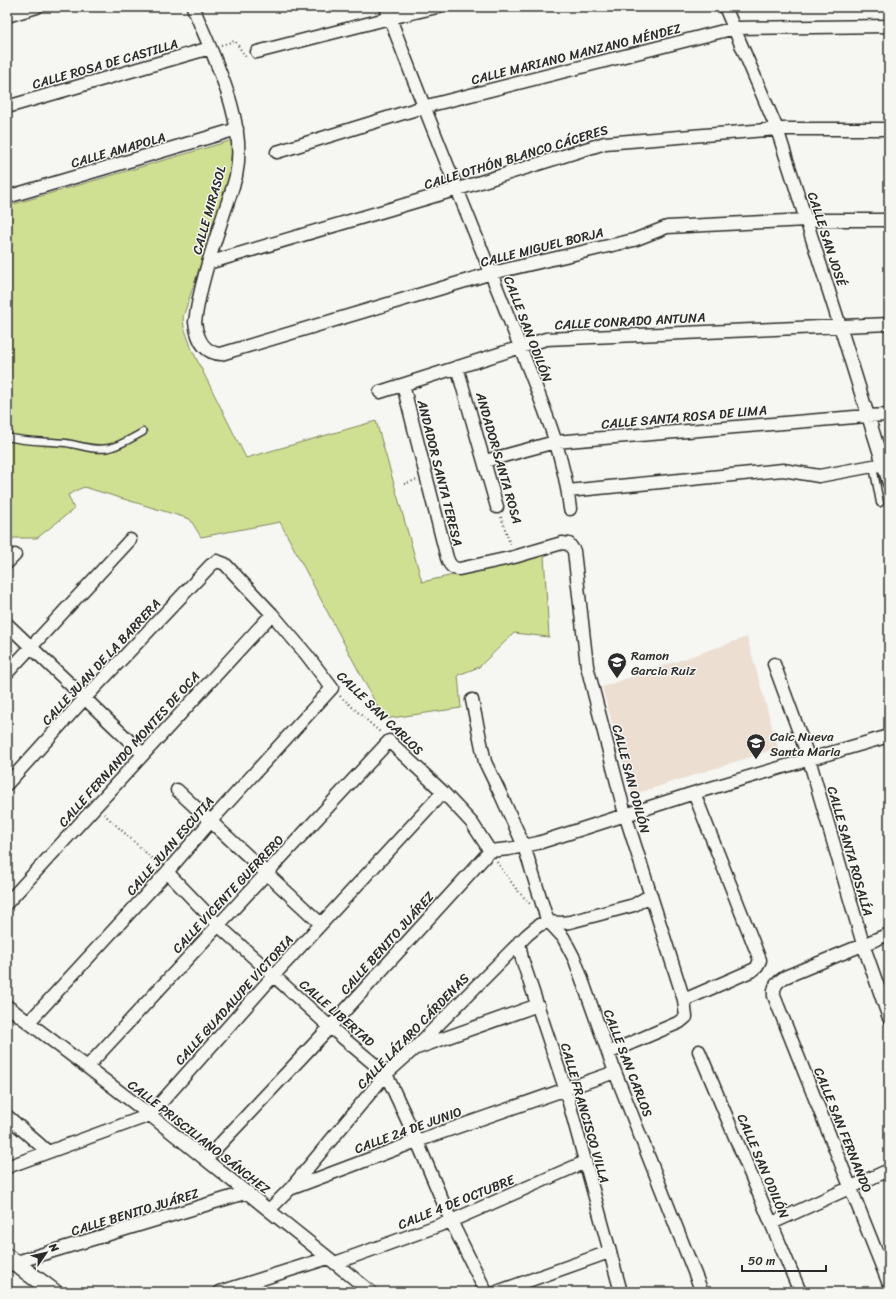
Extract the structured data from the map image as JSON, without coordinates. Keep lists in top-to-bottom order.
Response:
{
  "streets": {
    "street": [
      "CALLE MARIANO MANZANO MÉNDEZ",
      "CALLE ROSA DE CASTILLA",
      "CALLE AMAPOLA",
      "CALLE OTHÓN BLANCO CÁCERES",
      "CALLE MIRASOL",
      "CALLE SAN JOSÉ",
      "CALLE MIGUEL BORJA",
      "CALLE CONRADO ANTUNA",
      "CALLE SAN ODILÓN",
      "CALLE SANTA ROSA DE LIMA",
      "ANDADOR SANTA ROSA",
      "ANDADOR SANTA TERESA",
      "CALLE JUAN DE LA BARRERA",
      "CALLE SAN CARLOS",
      "CALLE FERNANDO MONTES DE OCA",
      "CALLE JUAN ESCUTIA",
      "CALLE SANTA ROSALÍA",
      "CALLE VICENTE GUERRERO",
      "CALLE BENITO JUÁREZ",
      "CALLE GUADALUPE VICTORIA",
      "CALLE LIBERTAD",
      "CALLE LÁZARO CÁRDENAS",
      "CALLE FRANCISCO VILLA",
      "CALLE 24 DE JUNIO",
      "CALLE SAN FERNANDO",
      "CALLE PRISCILIANO SÁNCHEZ",
      "CALLE 4 DE OCTUBRE"
    ]
  },
  "crossings": [
    ["CALLE MARIANO MANZANO MÉNDEZ", "CALLE SAN JOSÉ"],
    ["CALLE MARIANO MANZANO MÉNDEZ", "CALLE SAN ODILÓN"],
    ["CALLE ROSA DE CASTILLA", "CALLE MIRASOL"],
    ["CALLE AMAPOLA", "CALLE MIRASOL"],
    ["CALLE OTHÓN BLANCO CÁCERES", "CALLE MIRASOL"],
    ["CALLE OTHÓN BLANCO CÁCERES", "CALLE SAN JOSÉ"],
    ["CALLE OTHÓN BLANCO CÁCERES", "CALLE SAN ODILÓN"],
    ["CALLE MIRASOL", "CALLE MIGUEL BORJA"],
    ["CALLE SAN JOSÉ", "CALLE MIGUEL BORJA"],
    ["CALLE SAN JOSÉ", "CALLE CONRADO ANTUNA"],
    ["CALLE SAN JOSÉ", "CALLE SANTA ROSA DE LIMA"],
    ["CALLE MIGUEL BORJA", "CALLE SAN ODILÓN"],
    ["CALLE CONRADO ANTUNA", "CALLE SAN ODILÓN"],
    ["CALLE CONRADO ANTUNA", "ANDADOR SANTA ROSA"],
    ["CALLE CONRADO ANTUNA", "ANDADOR SANTA TERESA"],
    ["CALLE SAN ODILÓN", "CALLE SANTA ROSA DE LIMA"],
    ["CALLE SAN ODILÓN", "ANDADOR SANTA ROSA"],
    ["CALLE SAN ODILÓN", "ANDADOR SANTA TERESA"],
    ["CALLE SAN ODILÓN", "CALLE SAN CARLOS"],
    ["CALLE SANTA ROSA DE LIMA", "ANDADOR SANTA ROSA"],
    ["ANDADOR SANTA ROSA", "ANDADOR SANTA TERESA"],
    ["CALLE JUAN DE LA BARRERA", "CALLE SAN CARLOS"],
    ["CALLE SAN CARLOS", "CALLE FERNANDO MONTES DE OCA"],
    ["CALLE SAN CARLOS", "CALLE JUAN ESCUTIA"],
    ["CALLE SAN CARLOS", "CALLE VICENTE GUERRERO"],
    ["CALLE SAN CARLOS", "CALLE BENITO JUÁREZ"],
    ["CALLE SAN CARLOS", "CALLE GUADALUPE VICTORIA"],
    ["CALLE SAN CARLOS", "CALLE LÁZARO CÁRDENAS"],
    ["CALLE SAN CARLOS", "CALLE 24 DE JUNIO"],
    ["CALLE JUAN ESCUTIA", "CALLE LIBERTAD"],
    ["CALLE JUAN ESCUTIA", "CALLE PRISCILIANO SÁNCHEZ"],
    ["CALLE SANTA ROSALÍA", "CALLE SAN FERNANDO"],
    ["CALLE VICENTE GUERRERO", "CALLE LIBERTAD"],
    ["CALLE VICENTE GUERRERO", "CALLE PRISCILIANO SÁNCHEZ"],
    ["CALLE BENITO JUÁREZ", "CALLE LIBERTAD"],
    ["CALLE BENITO JUÁREZ", "CALLE PRISCILIANO SÁNCHEZ"],
    ["CALLE GUADALUPE VICTORIA", "CALLE LIBERTAD"],
    ["CALLE GUADALUPE VICTORIA", "CALLE PRISCILIANO SÁNCHEZ"],
    ["CALLE LIBERTAD", "CALLE LÁZARO CÁRDENAS"],
    ["CALLE LIBERTAD", "CALLE 24 DE JUNIO"],
    ["CALLE LIBERTAD", "CALLE 4 DE OCTUBRE"],
    ["CALLE LÁZARO CÁRDENAS", "CALLE FRANCISCO VILLA"],
    ["CALLE LÁZARO CÁRDENAS", "CALLE 24 DE JUNIO"],
    ["CALLE FRANCISCO VILLA", "CALLE 24 DE JUNIO"],
    ["CALLE FRANCISCO VILLA", "CALLE 4 DE OCTUBRE"],
    ["CALLE 24 DE JUNIO", "CALLE PRISCILIANO SÁNCHEZ"],
    ["CALLE PRISCILIANO SÁNCHEZ", "CALLE 4 DE OCTUBRE"]
  ],
  "places": {
    "school or university": ["Ramon Garcia Ruiz", "Caic Nueva Santa Maria"]
  },
  "scale_bar": "50 m",
  "north": "top right"
}
